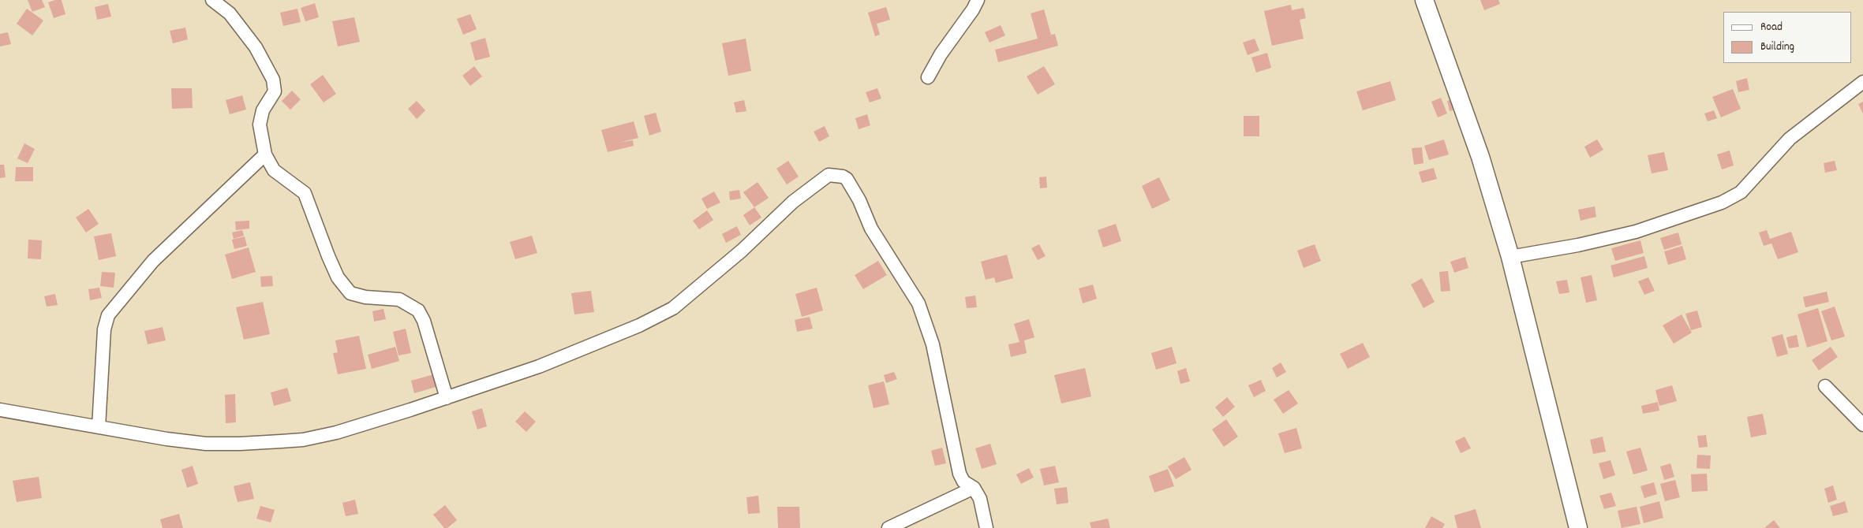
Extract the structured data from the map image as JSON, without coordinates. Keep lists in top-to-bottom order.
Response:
{
  "legend": ["Road", "Building"]
}
